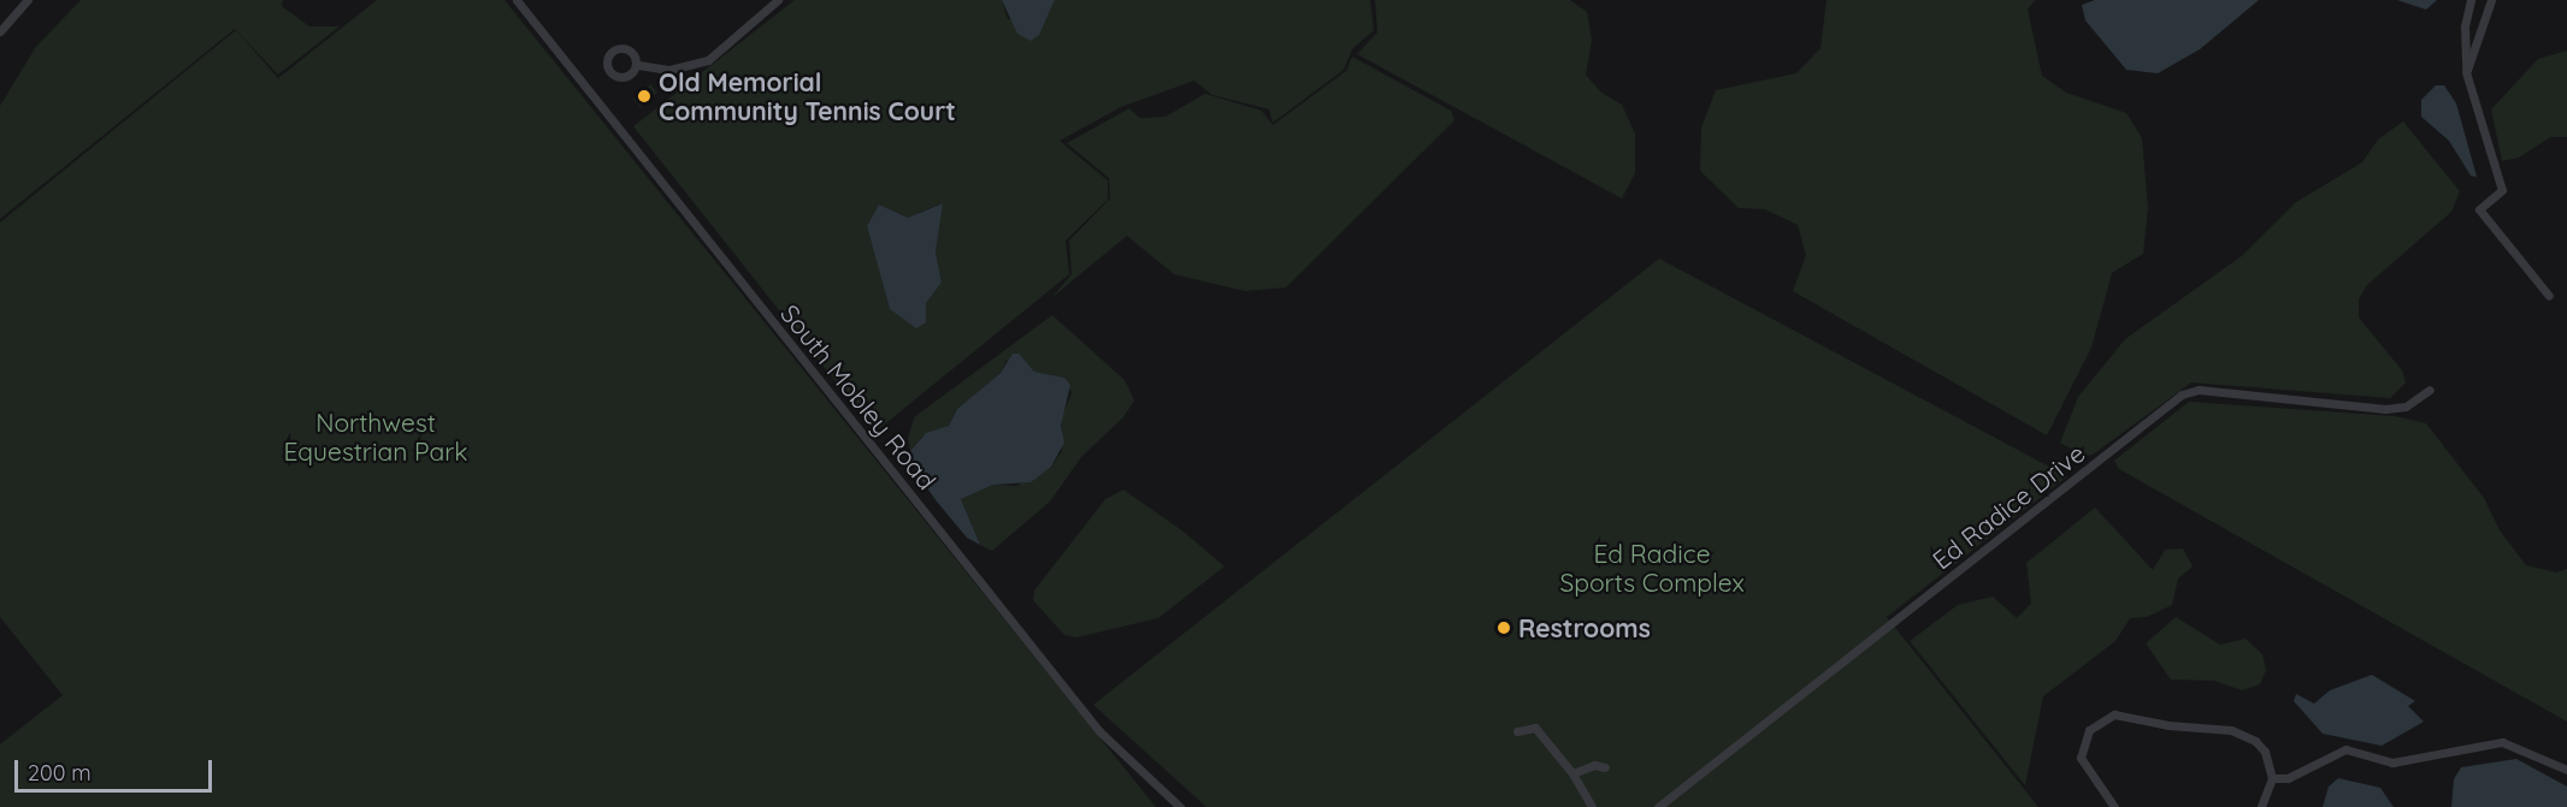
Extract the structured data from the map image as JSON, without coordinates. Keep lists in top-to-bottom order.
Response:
{
  "streets": {
    "street": ["South Mobley Road", "Ed Radice Drive"]
  },
  "parks": ["Northwest Equestrian Park", "Ed Radice Sports Complex"],
  "places": ["Old Memorial Community Tennis Court", "Restrooms"],
  "scale_bar": "200 m"
}
